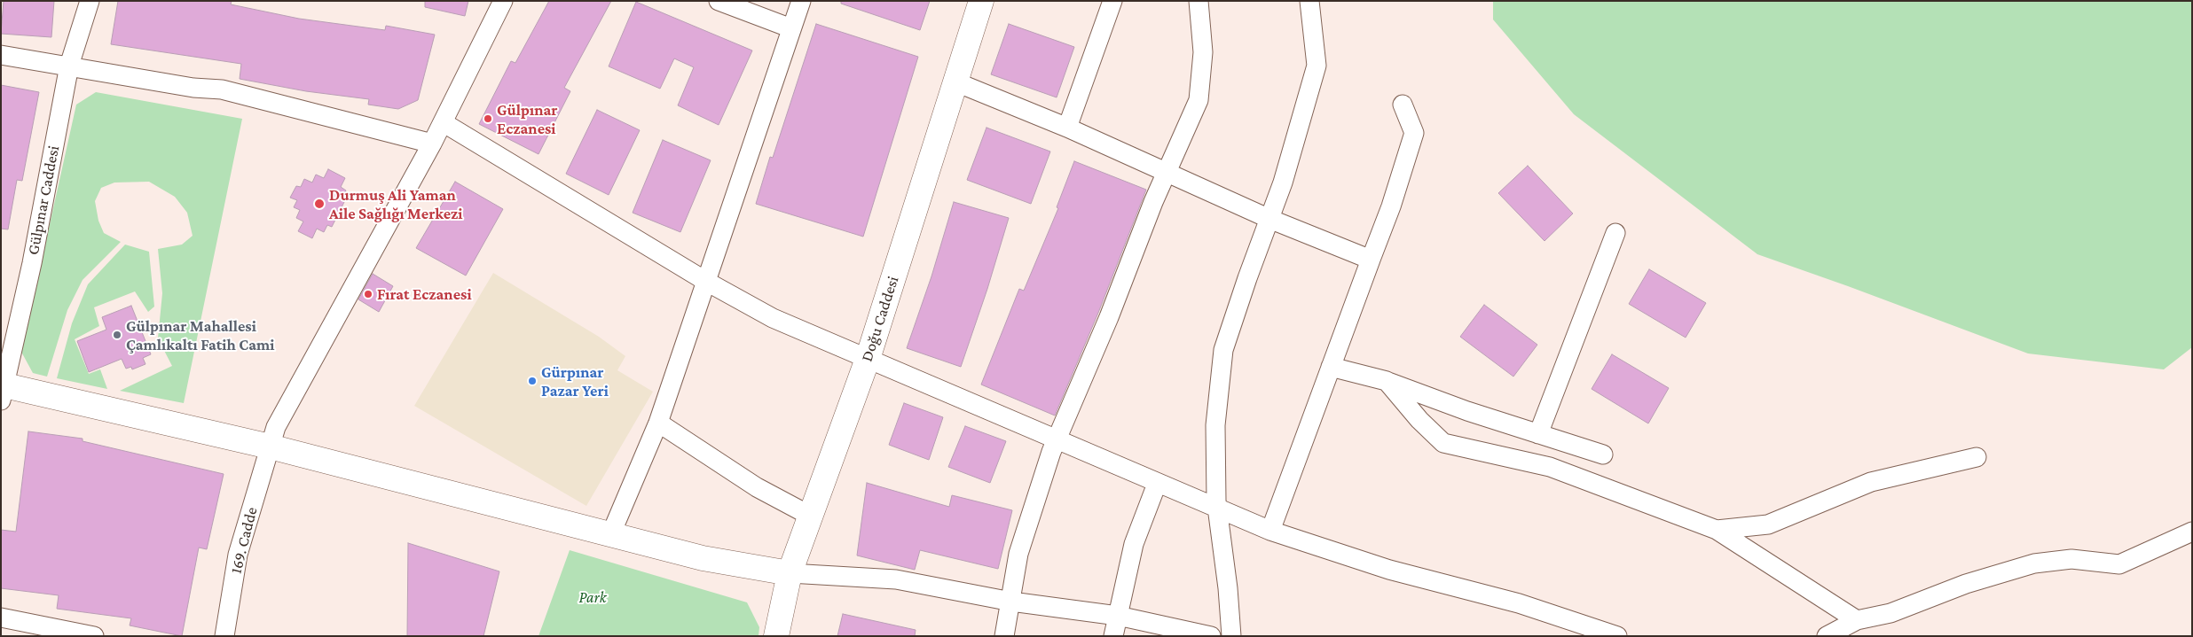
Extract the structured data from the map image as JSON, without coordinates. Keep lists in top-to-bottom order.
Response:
{
  "streets": {
    "street": ["Gülpınar Caddesi", "Doğu Caddesi", "169. Cadde"]
  },
  "parks": ["Park"],
  "places": [
    "Gülpınar Eczanesi",
    "Durmuş Ali Yaman Aile Sağlığı Merkezi",
    "Fırat Eczanesi",
    "Gülpınar Mahallesi Çamlıkaltı Fatih Cami",
    "Gürpınar Pazar Yeri"
  ]
}
